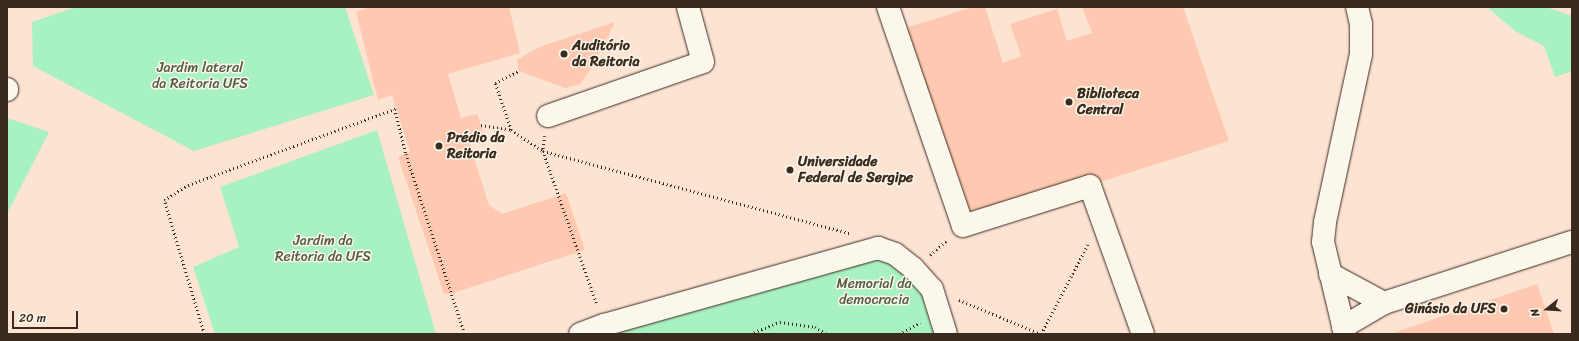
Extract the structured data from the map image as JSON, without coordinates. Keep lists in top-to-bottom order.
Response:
{
  "parks": ["Jardim lateral da Reitoria UFS", "Jardim da Reitoria da UFS", "Memorial da democracia"],
  "places": [
    "Auditório da Reitoria",
    "Biblioteca Central",
    "Prédio da Reitoria",
    "Universidade Federal de Sergipe",
    "Ginásio da UFS"
  ],
  "scale_bar": "20 m",
  "north": "left"
}
